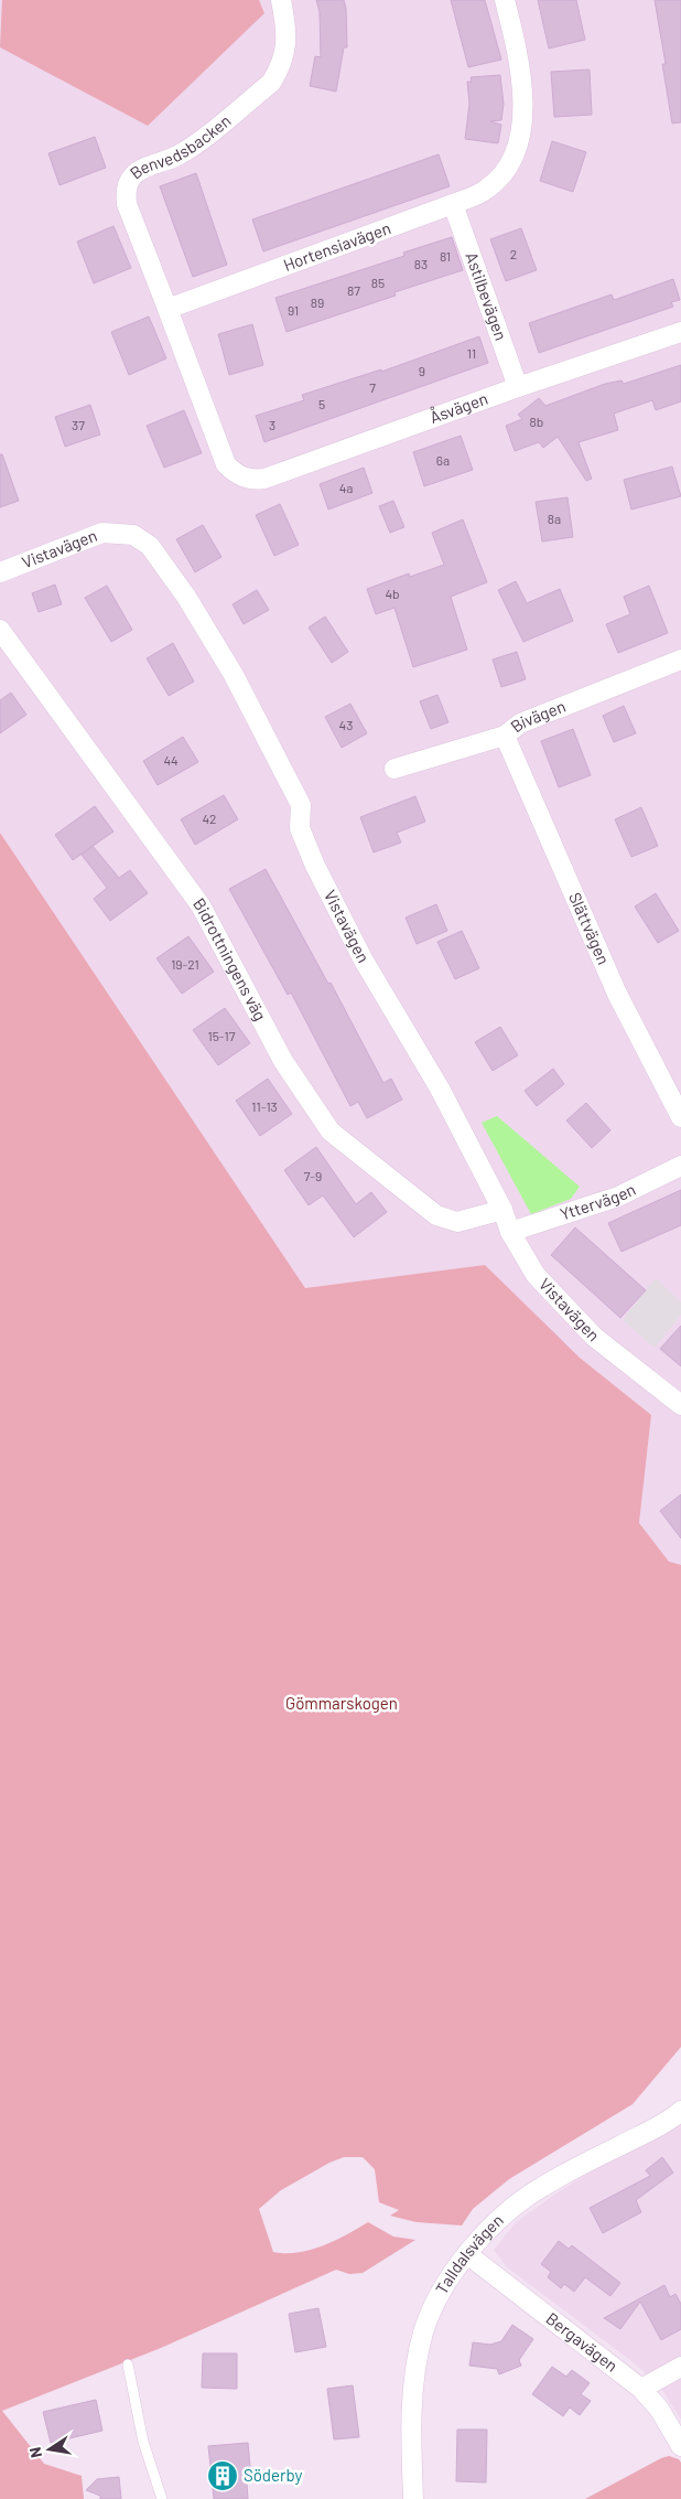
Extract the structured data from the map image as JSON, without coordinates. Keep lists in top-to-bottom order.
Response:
{
  "streets": {
    "street": [
      "Benvedsbacken",
      "Hortensiavägen",
      "Astilbevägen",
      "Åsvägen",
      "Vistavägen",
      "Bivägen",
      "Slättvägen",
      "Bidrottningens väg",
      "Yttervägen",
      "Talldalsvägen",
      "Bergavägen"
    ]
  },
  "crossings": [
    ["Benvedsbacken", "Hortensiavägen"],
    ["Benvedsbacken", "Åsvägen"],
    ["Hortensiavägen", "Astilbevägen"],
    ["Hortensiavägen", "Åsvägen"],
    ["Astilbevägen", "Åsvägen"],
    ["Vistavägen", "Bidrottningens väg"],
    ["Vistavägen", "Yttervägen"],
    ["Bivägen", "Slättvägen"],
    ["Talldalsvägen", "Bergavägen"]
  ],
  "parks": ["Gömmarskogen"],
  "places": {
    "building": ["Söderby"]
  },
  "house_numbers": [
    "2",
    "81",
    "83",
    "85",
    "87",
    "89",
    "91",
    "11",
    "9",
    "7",
    "5",
    "8b",
    "37",
    "3",
    "6a",
    "4a",
    "8a",
    "4b",
    "43",
    "44",
    "42",
    "19-21",
    "15-17",
    "11-13",
    "7-9"
  ],
  "north": "left"
}
